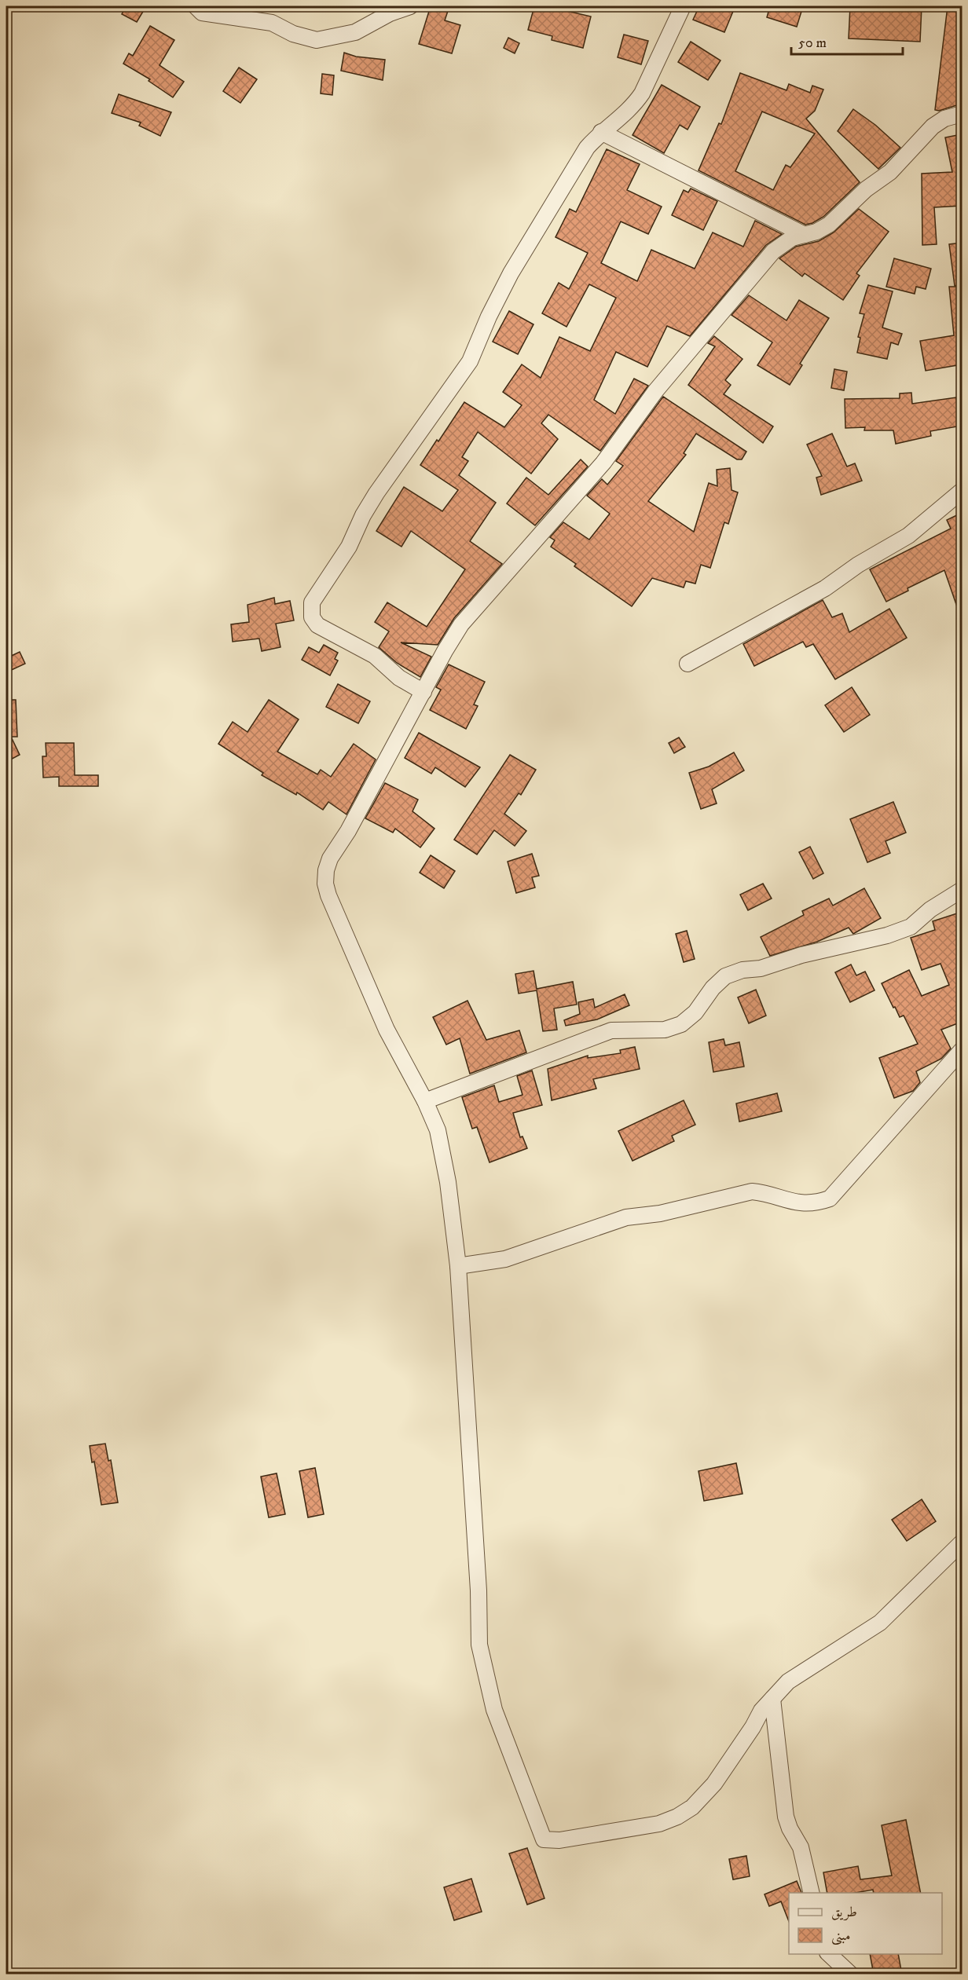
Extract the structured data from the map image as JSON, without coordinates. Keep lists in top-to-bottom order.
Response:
{
  "legend": ["طريق", "مبنى"],
  "scale_bar": "50 m"
}
